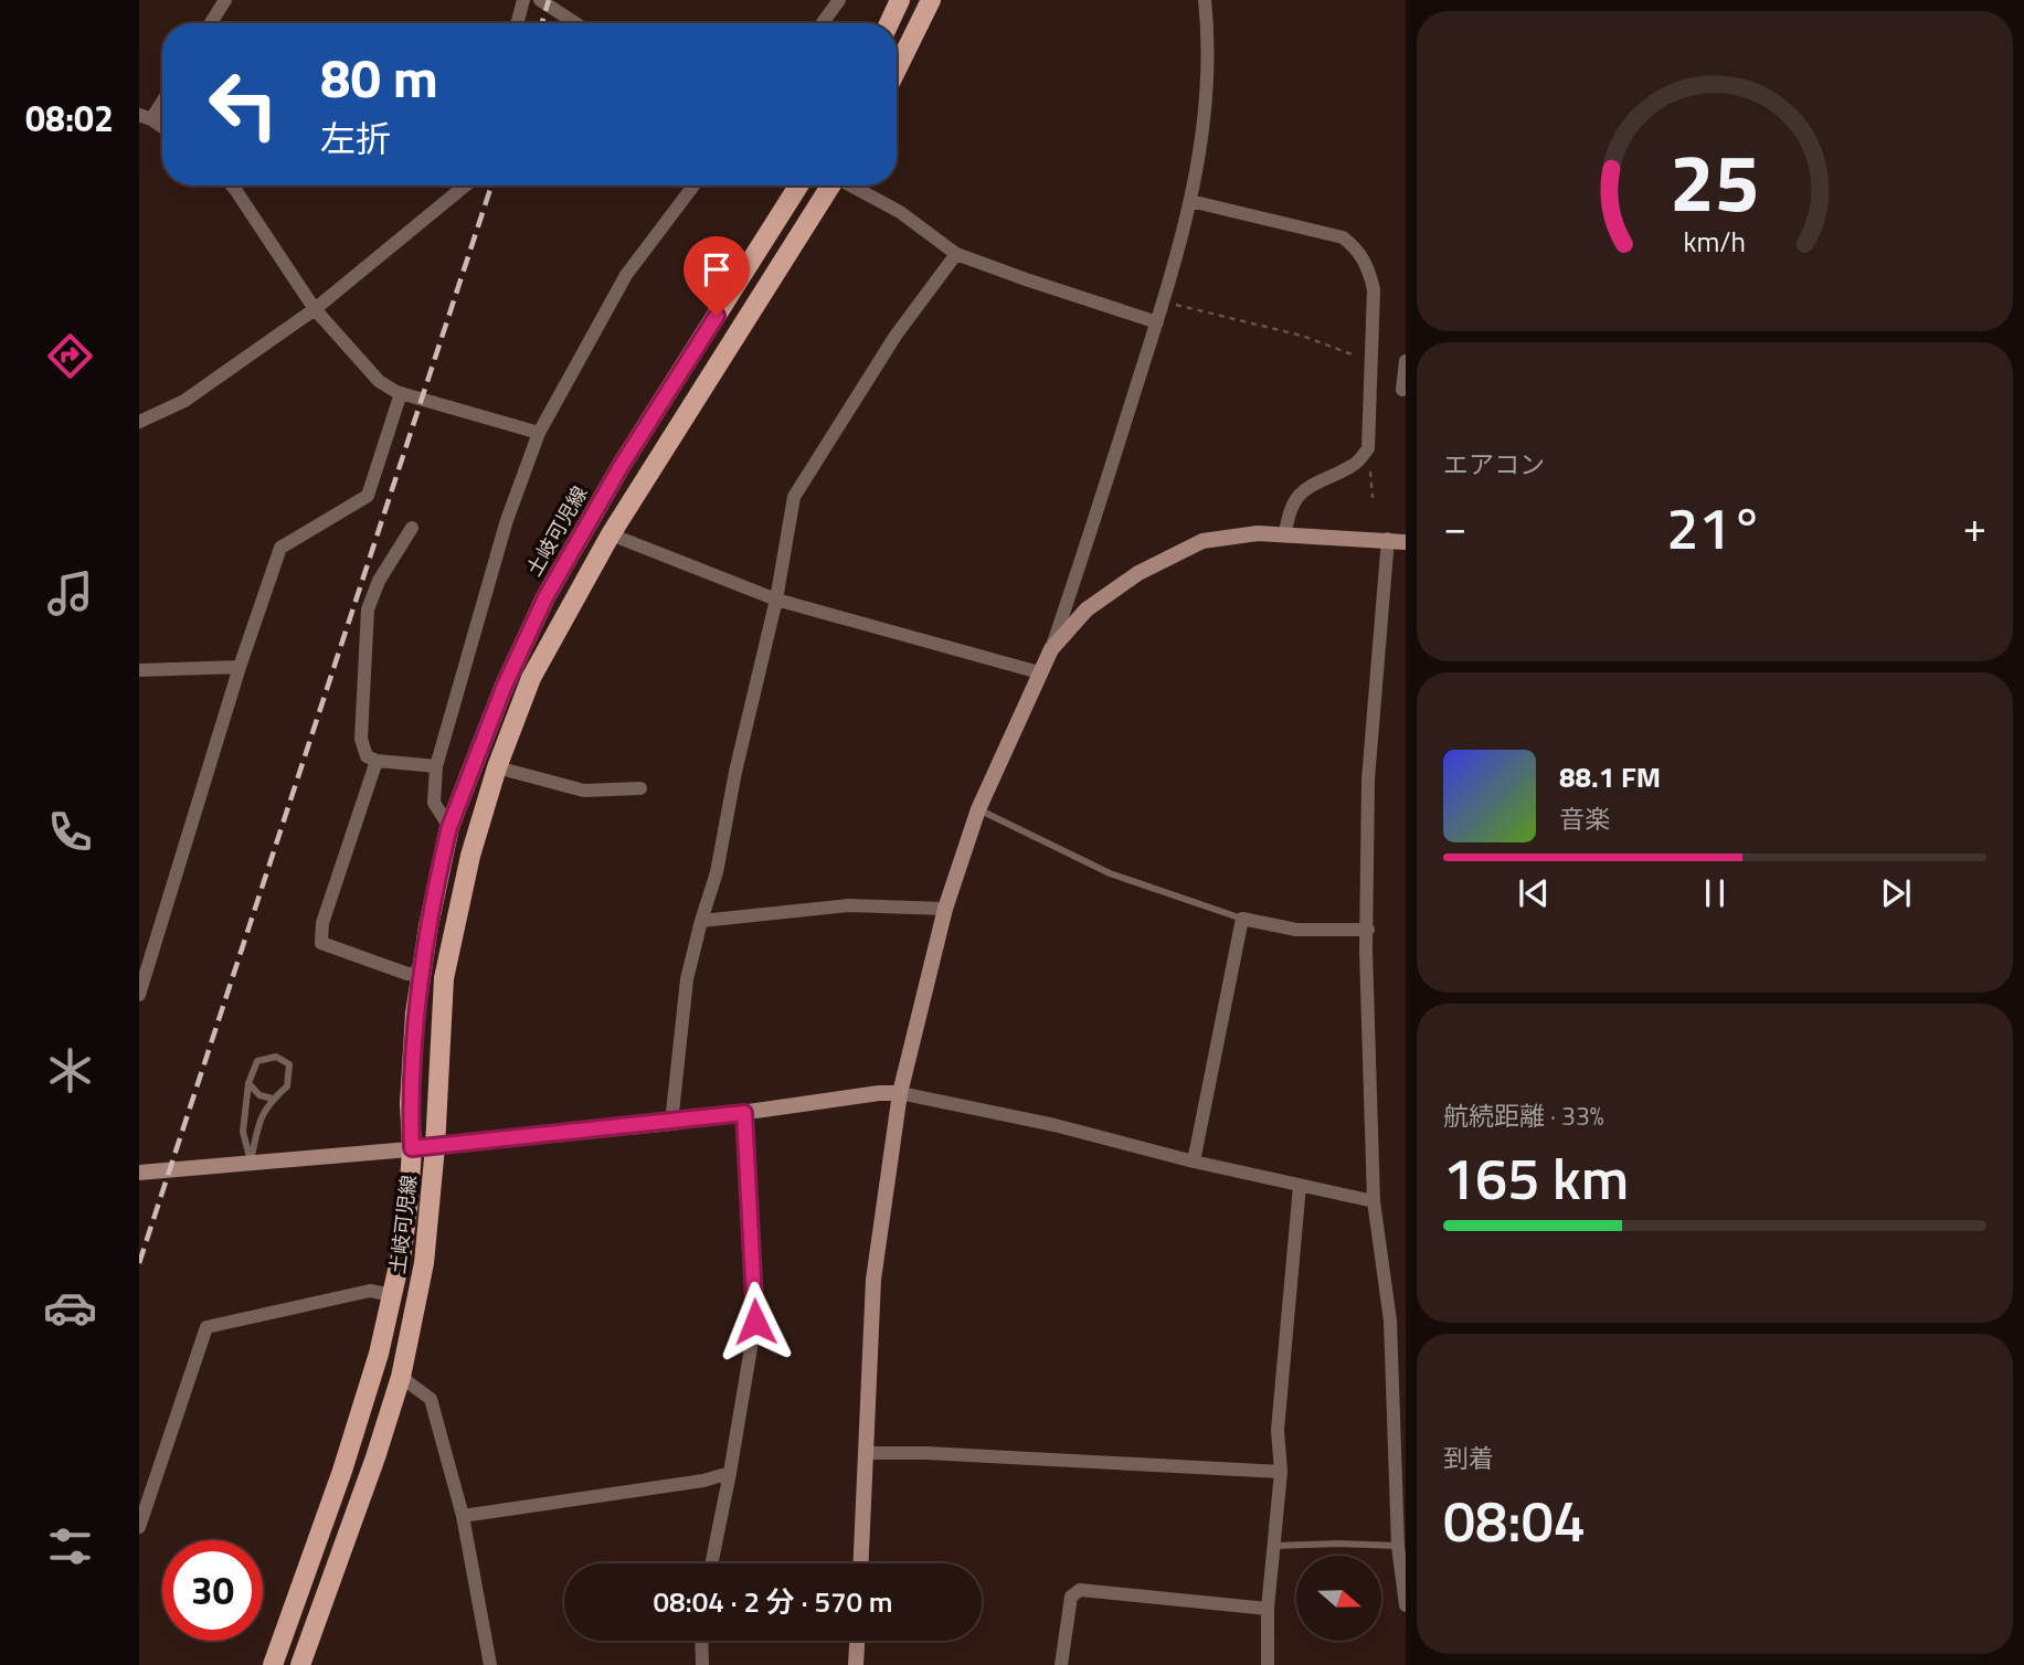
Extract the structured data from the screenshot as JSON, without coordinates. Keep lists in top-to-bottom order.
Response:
{
  "streets": {
    "main road": ["土岐可児線"]
  },
  "north": "right",
  "page": {
    "tabs": "08:02",
    "turn": ["80 m", "左折"],
    "tile": [
      "エアコン",
      ["航続距離 · 33%", "165 km"],
      ["到着", "08:04"]
    ],
    "heat": ["−", "21°", "+"],
    "song": ["88.1 FM", "音楽"],
    "limit": "30",
    "trip": "08:04 · 2 分 · 570 m",
    "gauge": ["25", "km/h"]
  }
}
